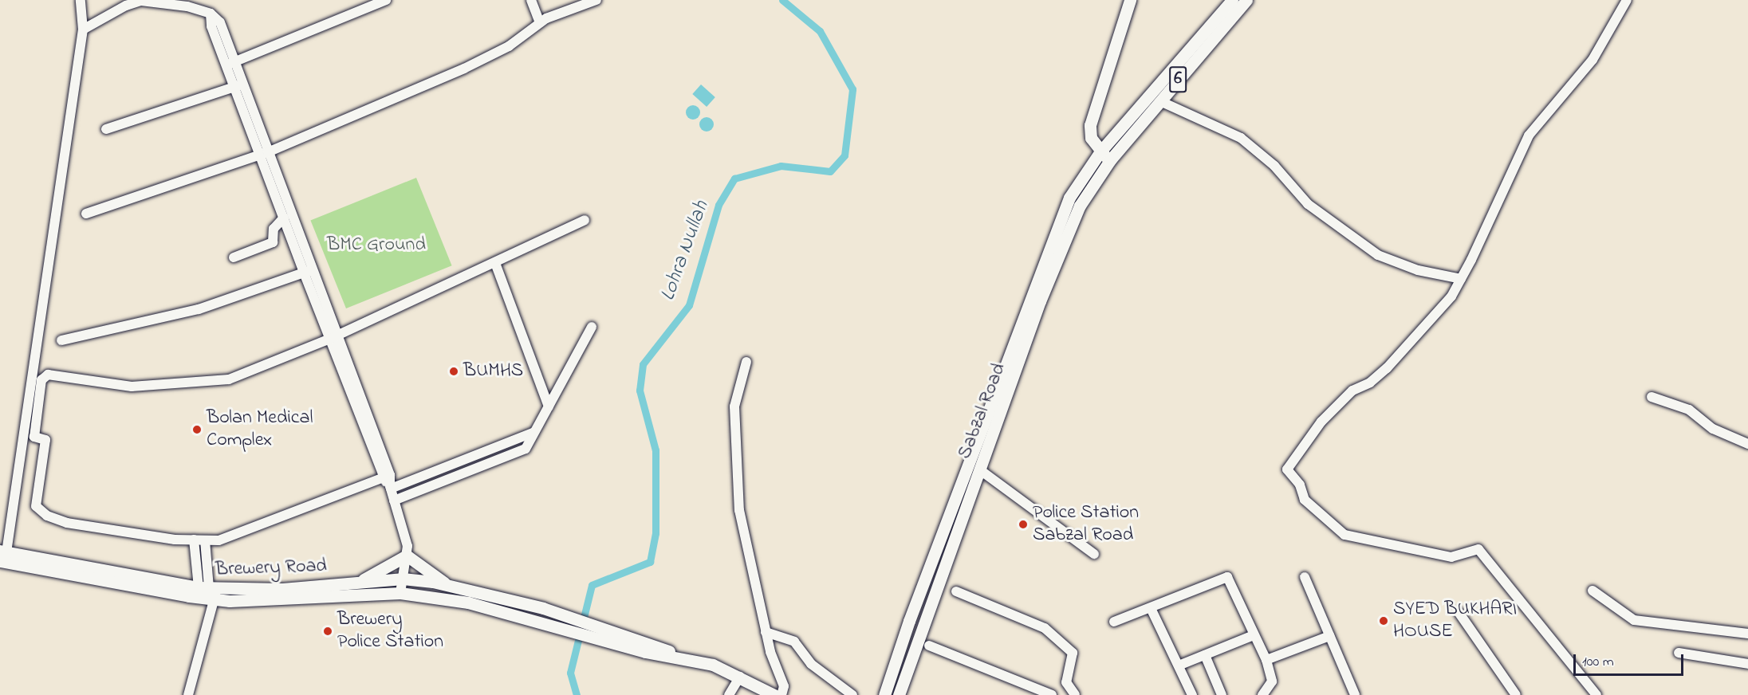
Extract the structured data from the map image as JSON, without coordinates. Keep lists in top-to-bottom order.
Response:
{
  "streets": {
    "main road": ["6", "Sabzal Road", "Brewery Road"]
  },
  "crossings": [
    ["6", "Sabzal Road"]
  ],
  "water": ["Lohra Nullah"],
  "parks": ["BMC Ground"],
  "places": [
    "BUMHS",
    "Bolan Medical Complex",
    "Police Station Sabzal Road",
    "SYED BUKHARI HOUSE",
    "Brewery Police Station"
  ],
  "scale_bar": "100 m"
}
